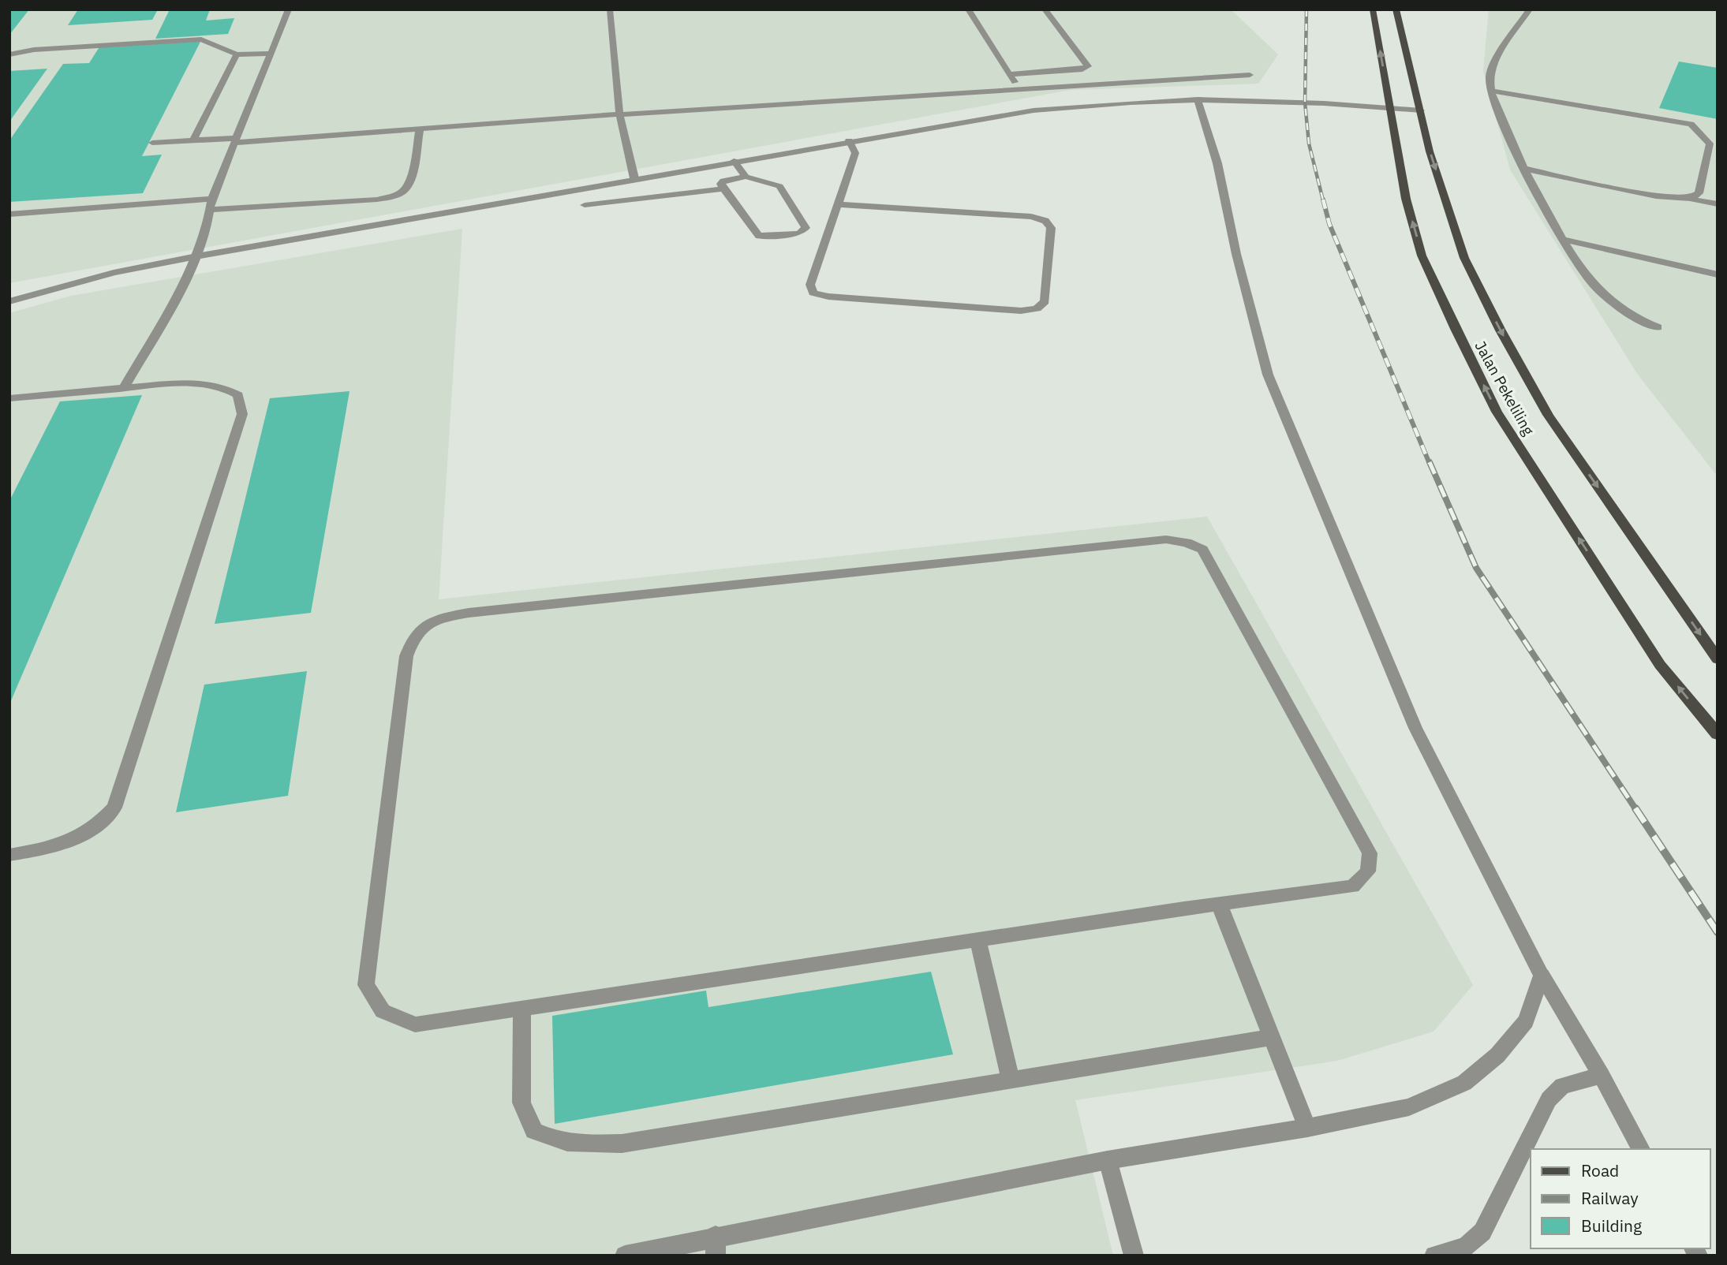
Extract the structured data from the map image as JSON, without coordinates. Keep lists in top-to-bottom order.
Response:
{
  "streets": {
    "main road": ["Jalan Pekeliling"]
  },
  "legend": ["Road", "Railway", "Building"]
}
